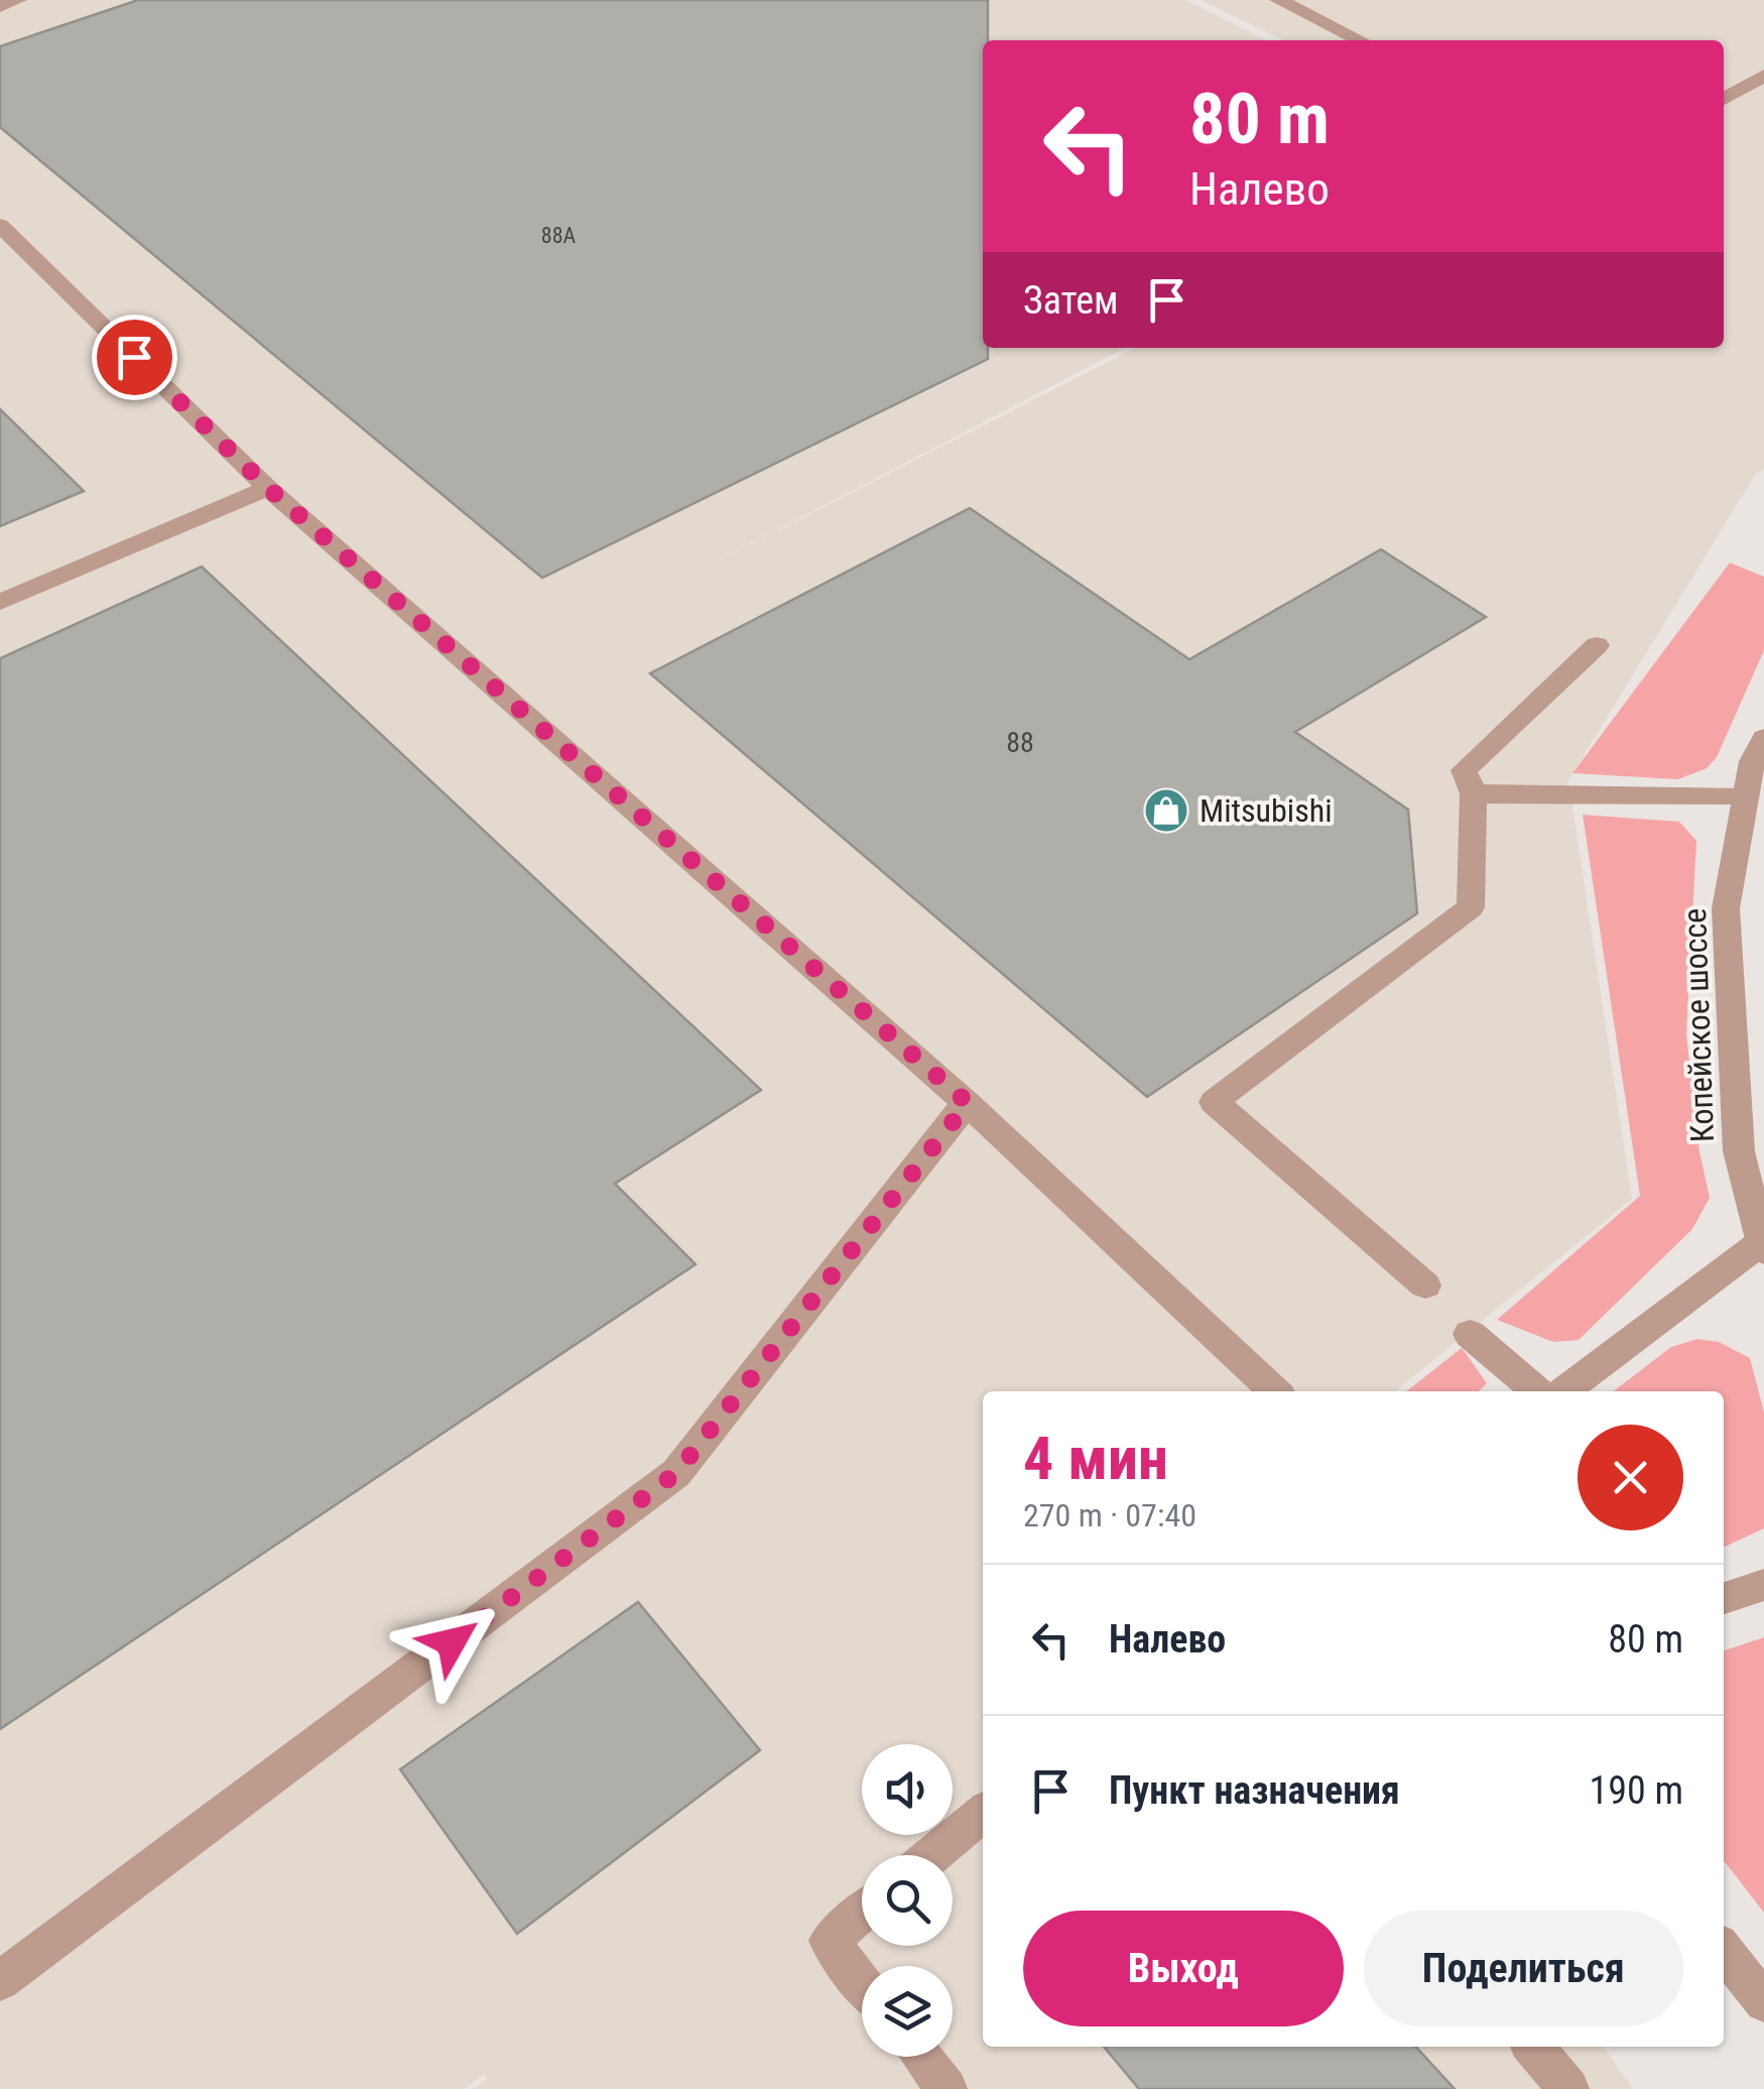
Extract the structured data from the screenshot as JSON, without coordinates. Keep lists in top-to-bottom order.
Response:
{
  "streets": {
    "street": ["Копейское шоссе"]
  },
  "places": {
    "shop": ["Mitsubishi"]
  },
  "house_numbers": ["88А", "88"],
  "page": {
    "turn": ["80 m", "Налево"],
    "then": "Затем",
    "heading": ["4 мин", "270 m · 07:40"],
    "list": [
      {
        "name": "Налево",
        "value": "80 m"
      },
      {
        "name": "Пункт назначения",
        "value": "190 m"
      }
    ],
    "buttons": ["Выход", "Поделиться"]
  }
}
